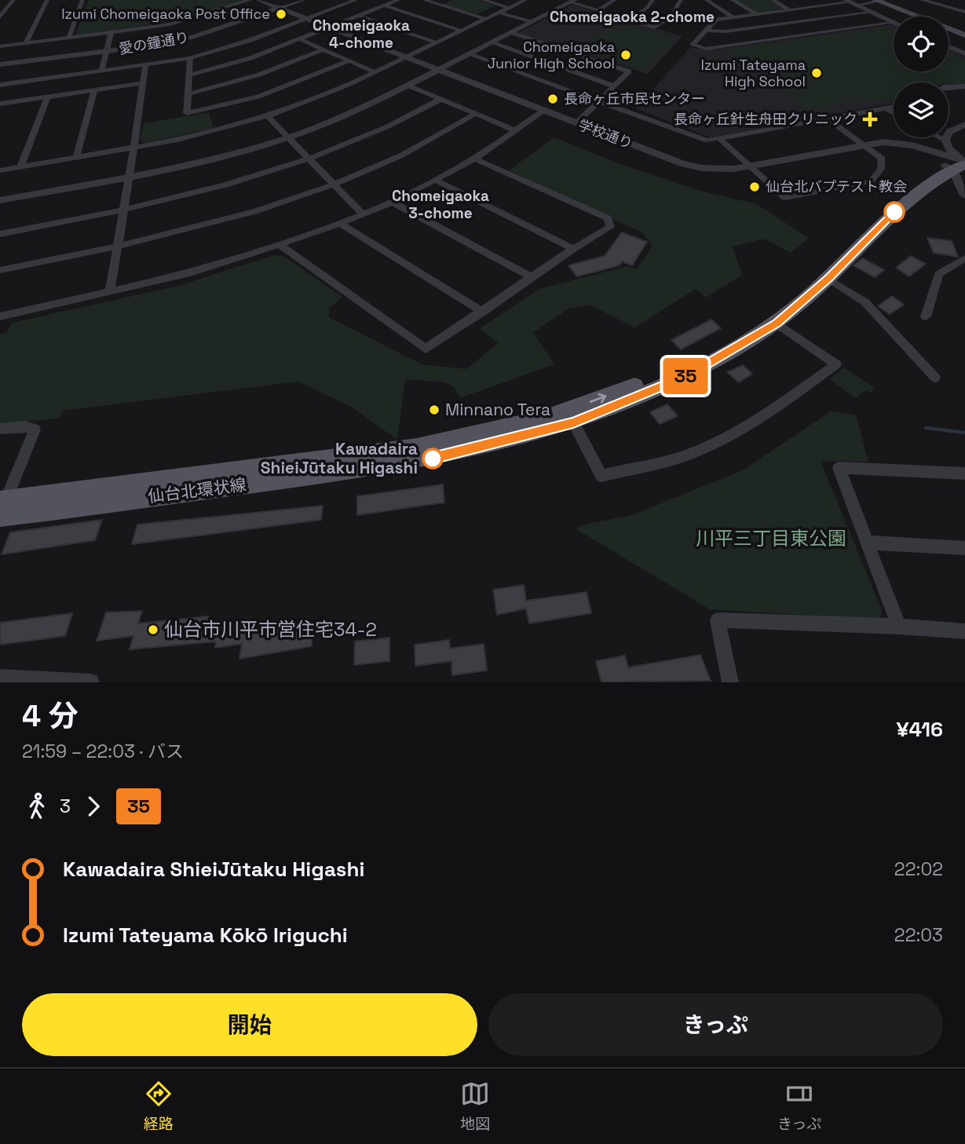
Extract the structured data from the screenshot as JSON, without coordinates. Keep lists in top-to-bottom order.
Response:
{
  "streets": {
    "main road": ["仙台北環状線"],
    "street": ["愛の鐘通り", "学校通り"]
  },
  "crossings": [
    ["愛の鐘通り", "学校通り"],
    ["学校通り", "仙台北環状線"]
  ],
  "districts": ["Chomeigaoka 2-chome", "Chomeigaoka 4-chome", "Chomeigaoka 3-chome"],
  "parks": ["川平三丁目東公園"],
  "places": {
    "other": [
      "Izumi Chomeigaoka Post Office",
      "Chomeigaoka Junior High School",
      "Izumi Tateyama High School",
      "長命ヶ丘市民センター",
      "仙台北バプテスト教会",
      "Minnano Tera",
      "Kawadaira ShieiJūtaku Higashi",
      "仙台市川平市営住宅34-2"
    ],
    "health": ["長命ヶ丘針生舟田クリニック"]
  },
  "lines": ["bus line 35"],
  "page": {
    "on_map": "35",
    "heading": ["4 分", "21:59 – 22:03 · バス", "¥416"],
    "legs": ["3", "35"],
    "list": [
      {
        "name": "Kawadaira ShieiJūtaku Higashi",
        "value": "22:02"
      },
      {
        "name": "Izumi Tateyama Kōkō Iriguchi",
        "value": "22:03"
      }
    ],
    "buttons": ["開始", "きっぷ"],
    "tabs": ["経路", "地図", "きっぷ"]
  }
}
